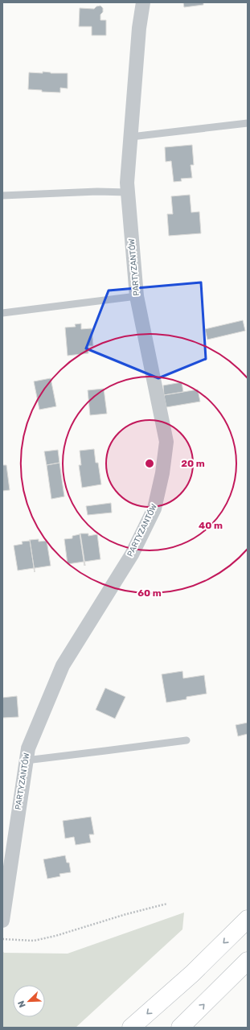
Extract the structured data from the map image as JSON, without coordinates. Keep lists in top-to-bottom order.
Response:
{
  "streets": {
    "street": ["PARTYZANTÓW"]
  },
  "north": "bottom left",
  "rings": ["20 m", "40 m", "60 m"]
}
